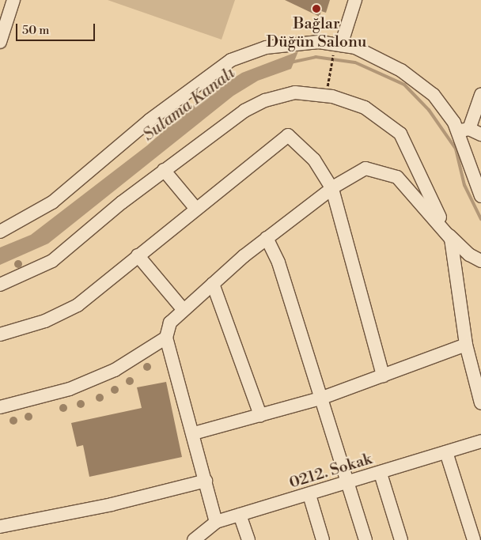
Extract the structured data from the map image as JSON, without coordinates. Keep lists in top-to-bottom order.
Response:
{
  "streets": {
    "street": ["0212. Sokak"]
  },
  "water": ["Sulama Kanalı"],
  "places": ["Bağlar Düğün Salonu"],
  "scale_bar": "50 m"
}
